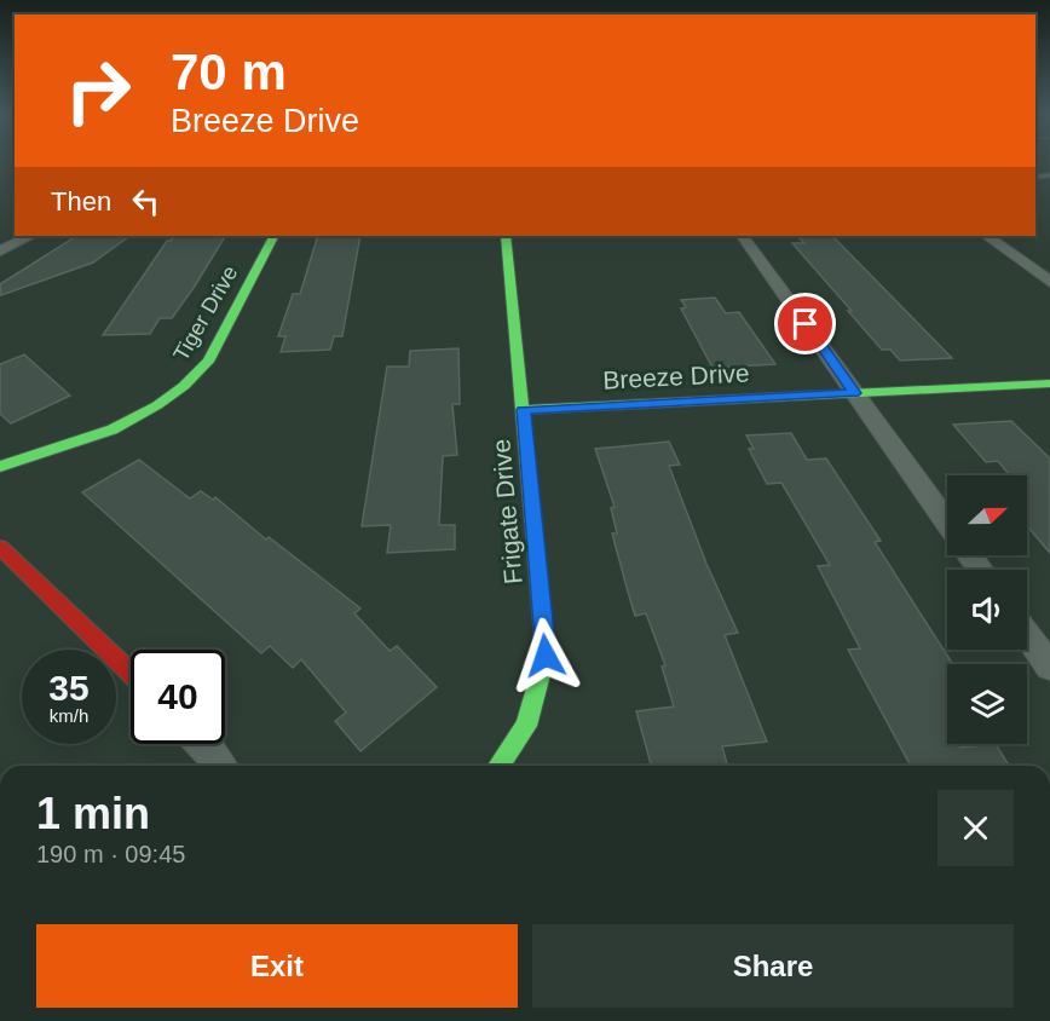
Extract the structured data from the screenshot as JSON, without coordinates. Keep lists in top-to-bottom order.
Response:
{
  "streets": {
    "street": ["Tiger Drive", "Breeze Drive", "Frigate Drive"]
  },
  "crossings": [
    ["Breeze Drive", "Frigate Drive"]
  ],
  "north": "right",
  "page": {
    "turn": ["70 m", "Breeze Drive"],
    "then": "Then",
    "speed": "35 km/h",
    "limit": "40",
    "heading": ["1 min", "190 m · 09:45"],
    "buttons": ["Exit", "Share"]
  }
}
